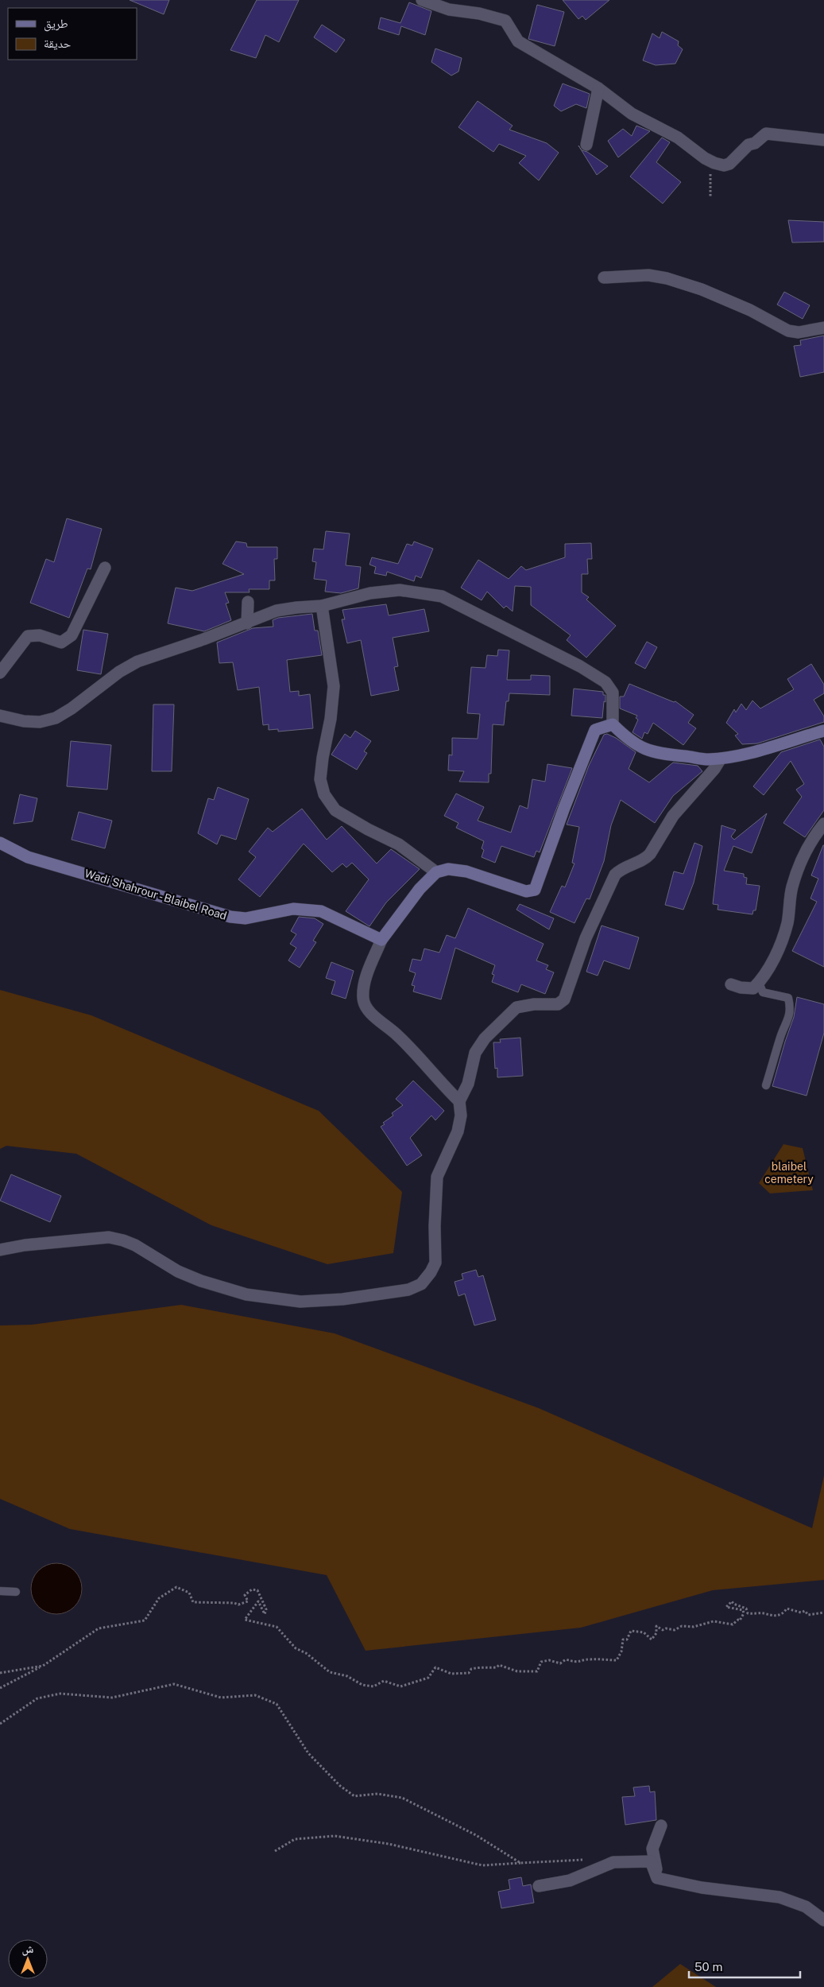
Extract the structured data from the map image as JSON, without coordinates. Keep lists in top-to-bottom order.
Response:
{
  "streets": {
    "street": ["Wadi Shahrour - Blaibel Road"]
  },
  "parks": ["blaibel cemetery"],
  "legend": ["طريق", "حديقة"],
  "scale_bar": "50 m",
  "north": "top"
}
